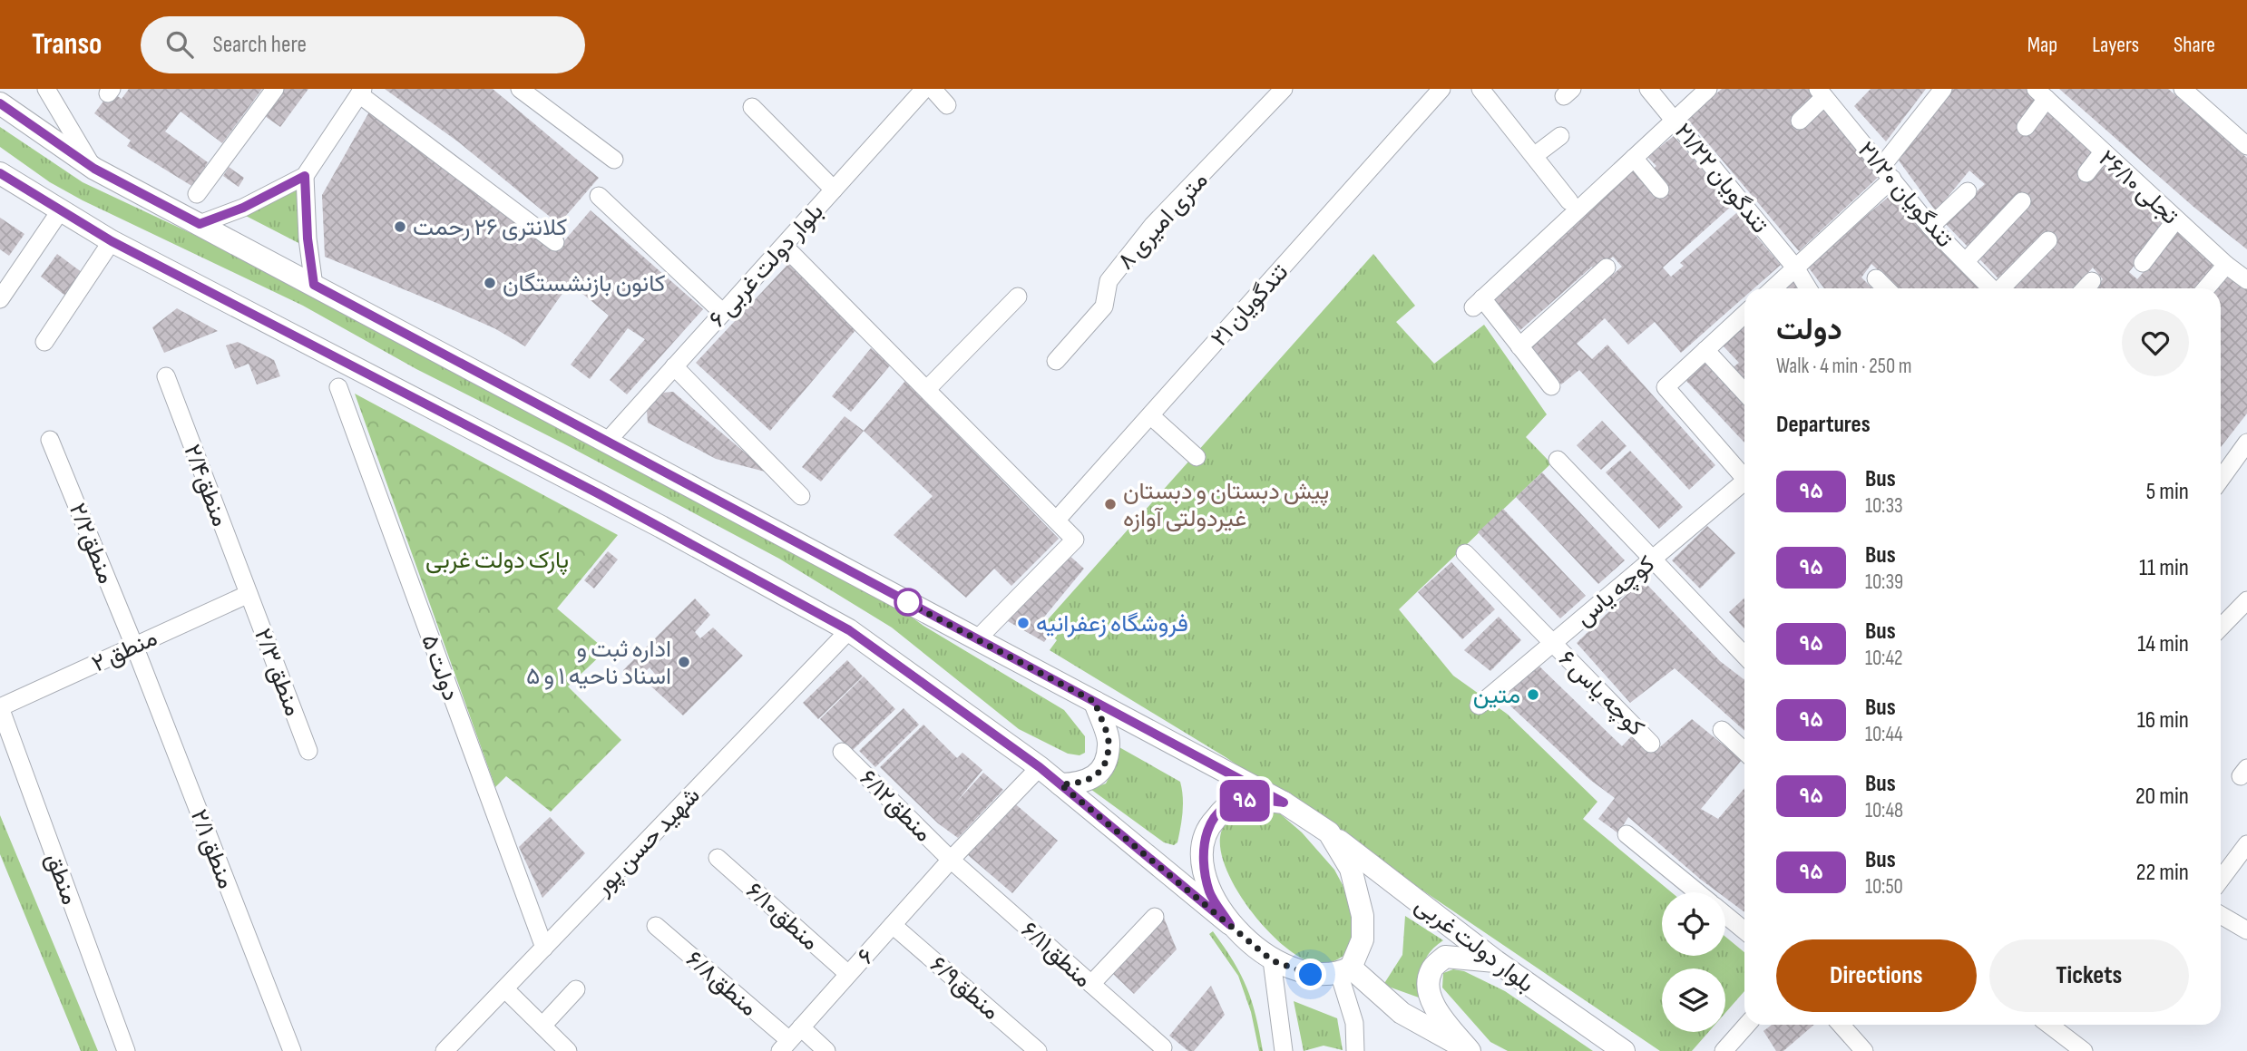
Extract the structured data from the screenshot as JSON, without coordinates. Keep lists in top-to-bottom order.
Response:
{
  "streets": {
    "main road": ["بلوار دولت غربی"],
    "street": [
      "۲۱/۲۲ تندگویان",
      "۲۶/۱۰ تجلی",
      "۲۱/۲۰ تندگویان",
      "۸ متری امیری",
      "بلوار دولت غربی ۶",
      "۲۱ تندگویان",
      "منطق۲/۴",
      "منطق۲/۲",
      "کوچه یاس",
      "منطق ۲",
      "۵ دولت",
      "منطق ۲/۳",
      "کوچه یاس ۶",
      "منطق۶/۱۲",
      "شهید حسن پور",
      "منطق ۲/۱",
      "منطق",
      "منطق۶/۱۰",
      "منطق۶/۱۱",
      "۶",
      "منطق۶/۸",
      "منطق۶/۹"
    ]
  },
  "crossings": [
    ["منطق۲/۴", "منطق ۲"],
    ["منطق۲/۴", "منطق ۲/۳"],
    ["منطق۲/۲", "منطق ۲"],
    ["منطق۲/۲", "منطق ۲/۱"],
    ["کوچه یاس", "کوچه یاس ۶"],
    ["منطق ۲", "منطق ۲/۳"],
    ["منطق ۲", "منطق ۲/۱"],
    ["منطق ۲", "منطق"],
    ["۵ دولت", "شهید حسن پور"],
    ["منطق۶/۱۲", "منطق۶/۱۱"],
    ["منطق۶/۱۲", "۶"],
    ["منطق۶/۱۰", "۶"],
    ["منطق۶/۱۱", "۶"],
    ["۶", "منطق۶/۸"],
    ["۶", "منطق۶/۹"]
  ],
  "parks": ["پارک دولت غربی"],
  "places": [
    "کلانتری ۲۶ رحمت",
    "کانون بازنشستگان",
    "پیش دبستان و دبستان غیردولتی آوازه",
    "فروشگاه زعفرانیه",
    "اداره ثبت و اسناد ناحیه ۱ و ۵",
    "متین"
  ],
  "lines": ["bus line ۹۵"],
  "page": {
    "header": "Transo",
    "search": "Search here",
    "nav": ["Map", "Layers", "Share"],
    "on_map": "۹۵",
    "heading": [
      ["دولت", "Walk · 4 min · 250 m"],
      "Departures"
    ],
    "list": [
      {
        "mark": "۹۵",
        "name": "Bus",
        "note": "10:33",
        "value": "5 min"
      },
      {
        "mark": "۹۵",
        "name": "Bus",
        "note": "10:39",
        "value": "11 min"
      },
      {
        "mark": "۹۵",
        "name": "Bus",
        "note": "10:42",
        "value": "14 min"
      },
      {
        "mark": "۹۵",
        "name": "Bus",
        "note": "10:44",
        "value": "16 min"
      },
      {
        "mark": "۹۵",
        "name": "Bus",
        "note": "10:48",
        "value": "20 min"
      },
      {
        "mark": "۹۵",
        "name": "Bus",
        "note": "10:50",
        "value": "22 min"
      }
    ],
    "buttons": ["Directions", "Tickets"]
  }
}
